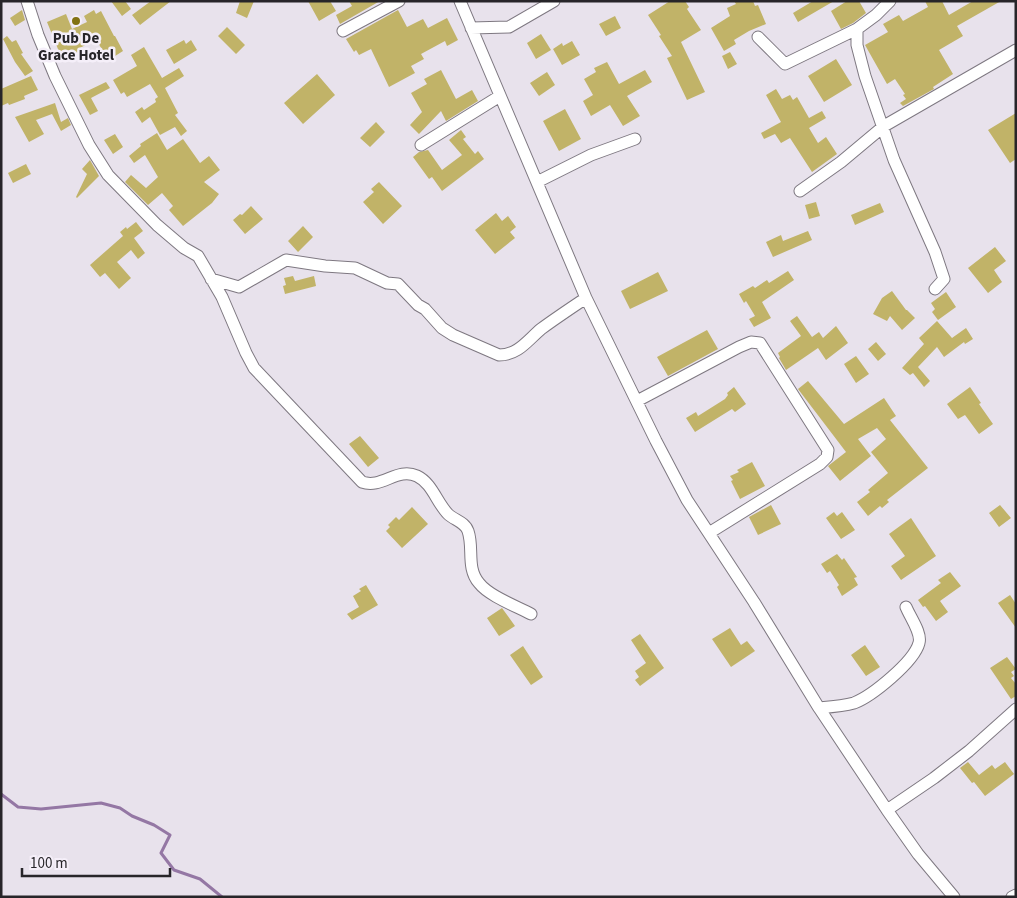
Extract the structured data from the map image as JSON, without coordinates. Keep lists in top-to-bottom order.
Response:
{
  "places": ["Pub De Grace Hotel"],
  "scale_bar": "100 m"
}
